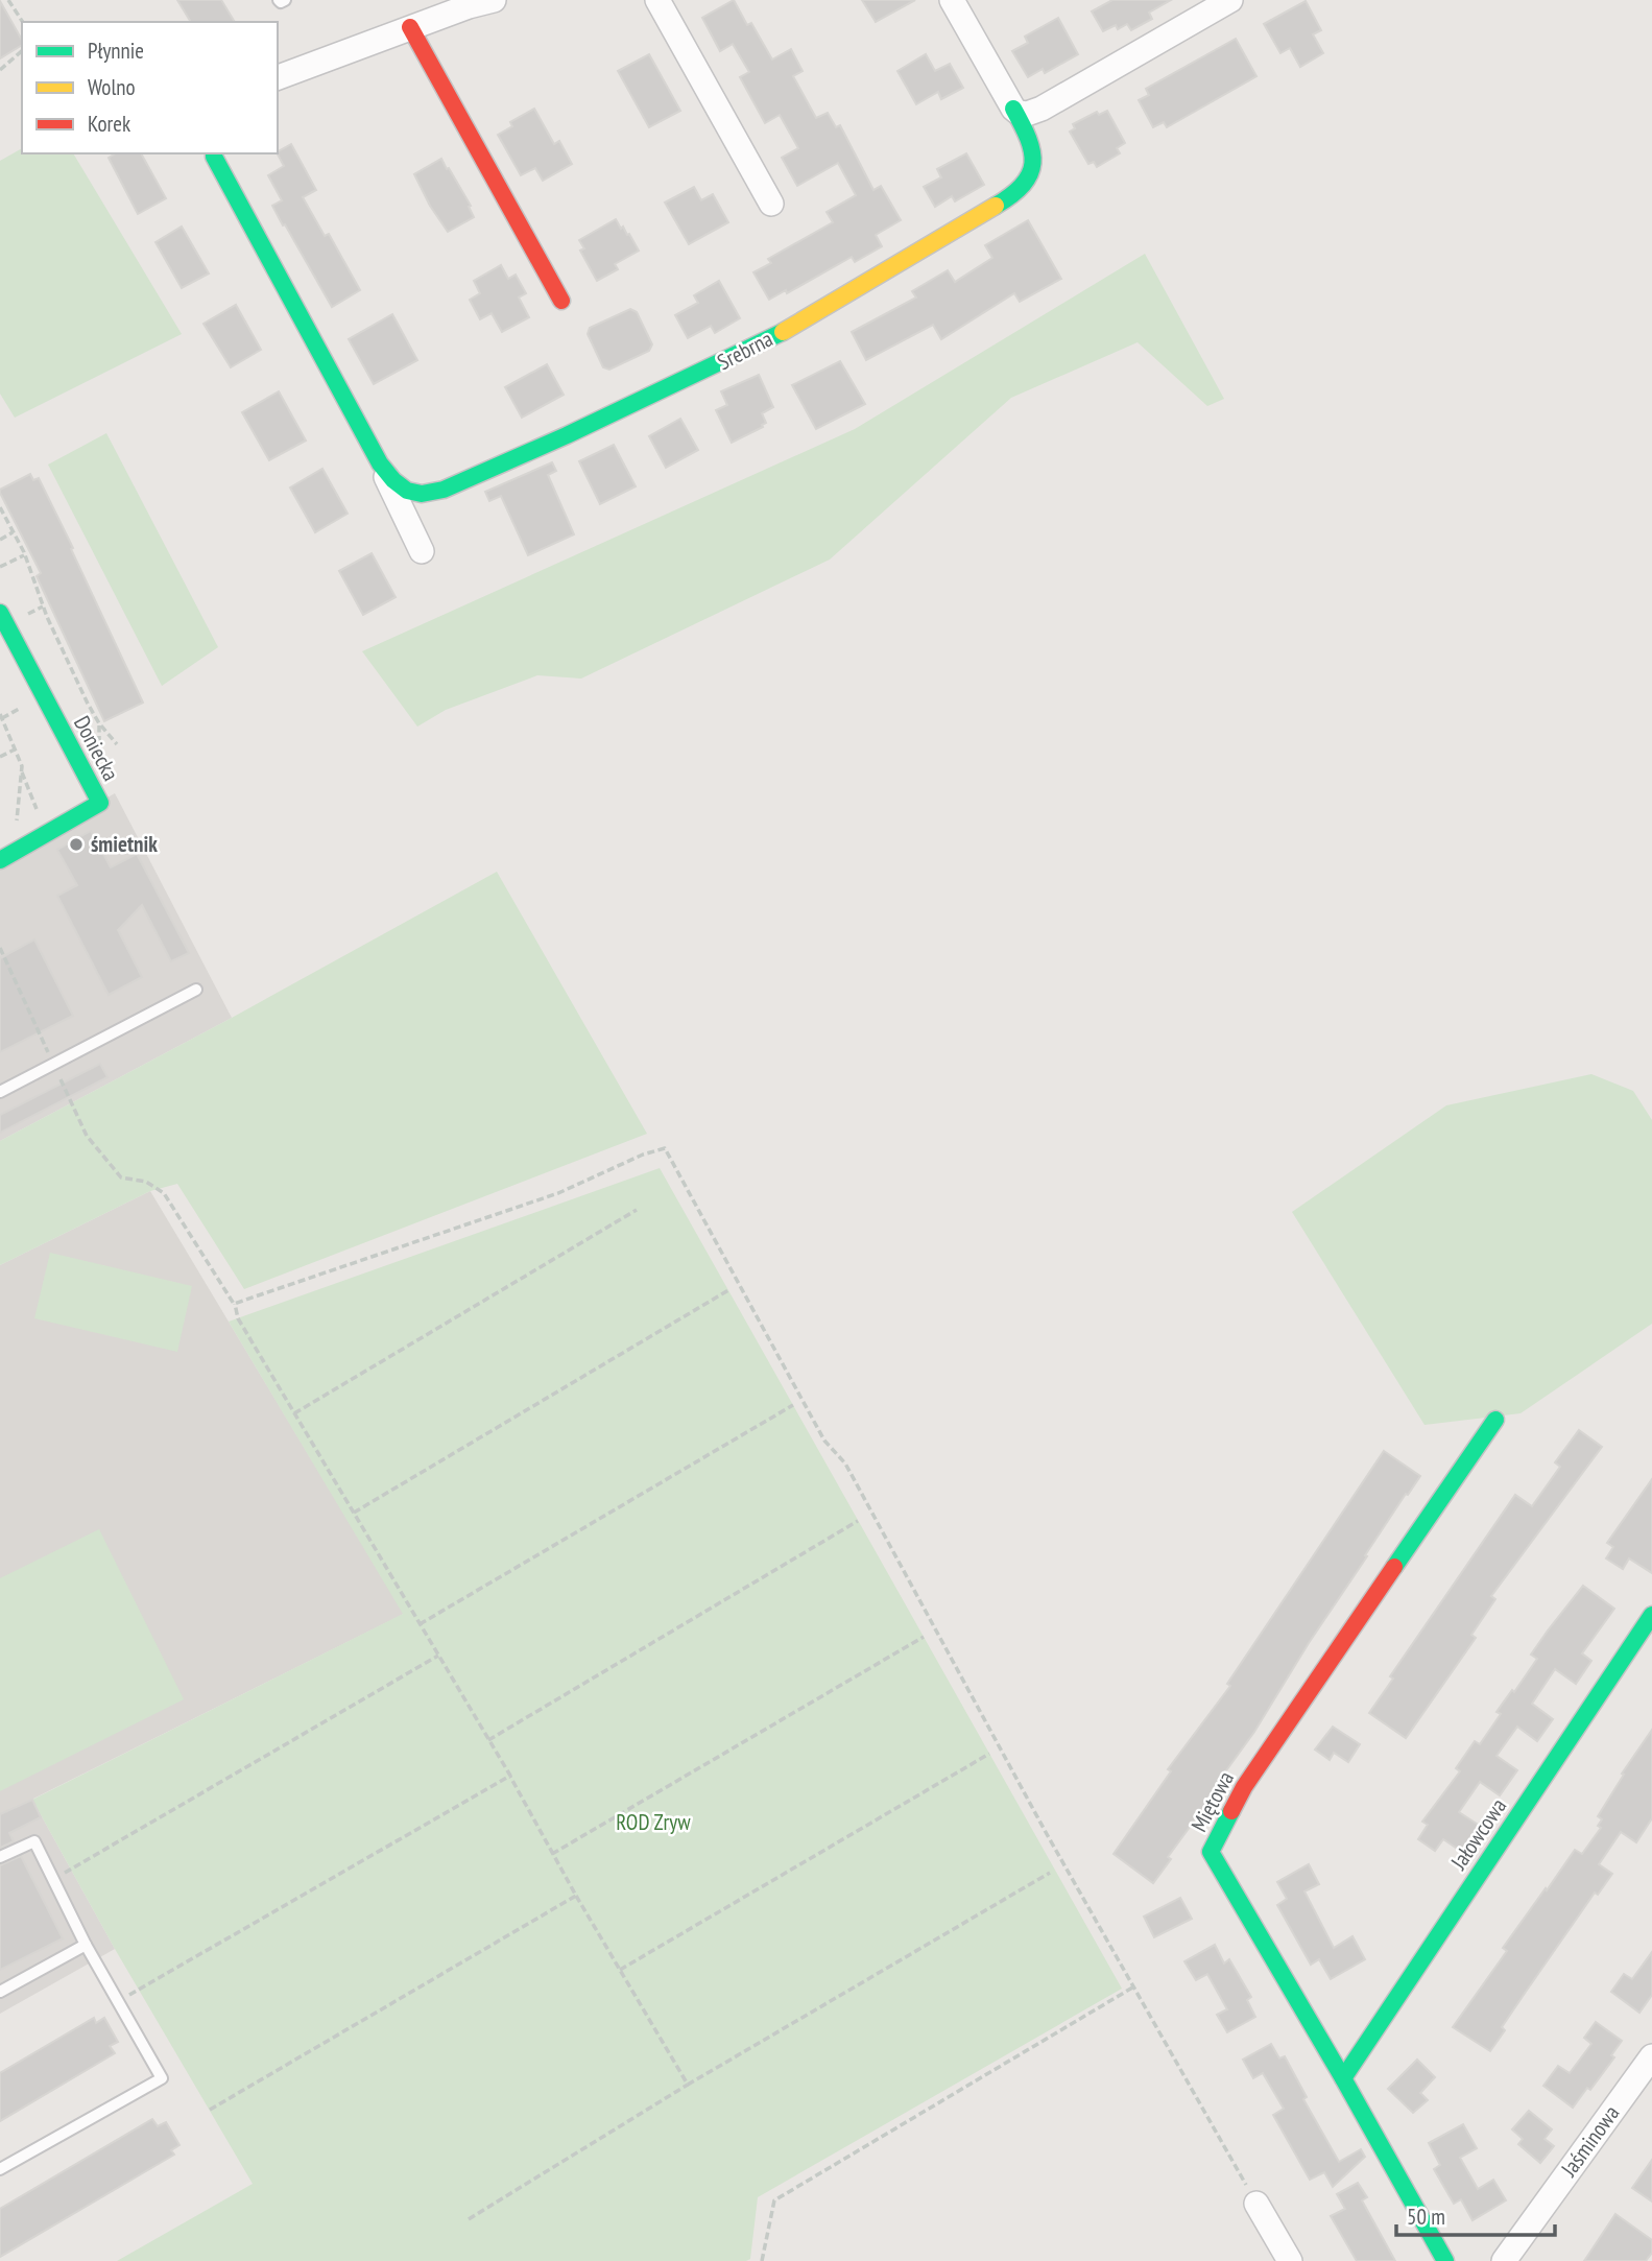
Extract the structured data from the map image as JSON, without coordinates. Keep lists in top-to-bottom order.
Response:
{
  "streets": {
    "street": [
      "Srebrna",
      "Doniecka",
      "Miętowa",
      "Jałowcowa",
      "Jaśminowa"
    ]
  },
  "crossings": [
    ["Miętowa", "Jałowcowa"]
  ],
  "parks": ["ROD Zryw"],
  "places": ["śmietnik"],
  "legend": ["Płynnie", "Wolno", "Korek"],
  "scale_bar": "50 m"
}
